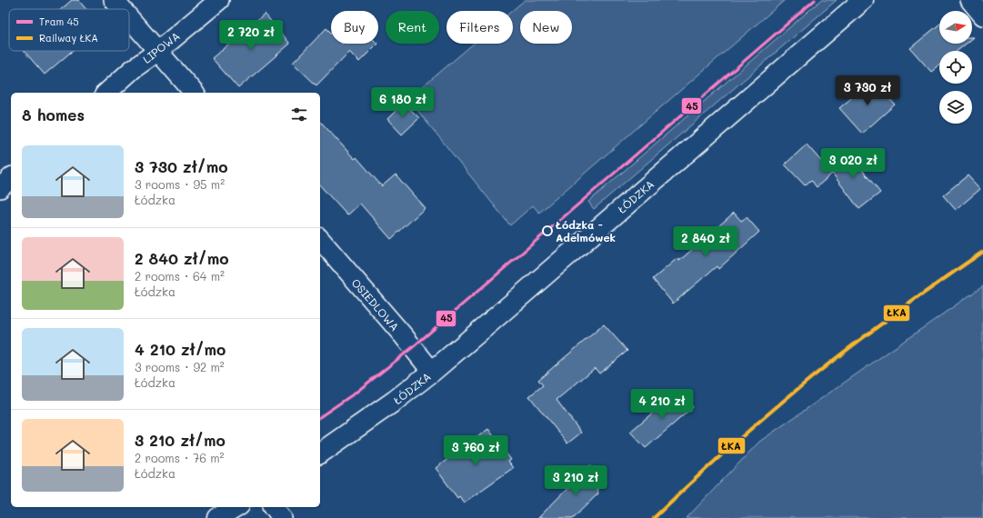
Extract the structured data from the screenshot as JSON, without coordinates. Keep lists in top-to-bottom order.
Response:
{
  "streets": {
    "main road": ["ŁÓDZKA"],
    "street": ["LIPOWA", "OSIEDLOWA"]
  },
  "crossings": [
    ["ŁÓDZKA", "OSIEDLOWA"]
  ],
  "places": ["Łódzka - Adelmówek"],
  "lines": ["tram line 45", "rail line ŁKA"],
  "legend": ["Tram 45", "Railway ŁKA"],
  "north": "right",
  "page": {
    "chip": [
      "Buy",
      "Rent",
      "Filters",
      "New"
    ],
    "price": [
      "2 720 zł",
      "3 730 zł",
      "6 180 zł",
      "3 020 zł",
      "2 840 zł",
      "4 210 zł",
      "3 760 zł",
      "3 210 zł"
    ],
    "heading": "8 homes",
    "list": [
      {
        "name": "3 730 zł/mo",
        "note": "3 rooms · 95 m² · Łódzka"
      },
      {
        "name": "2 840 zł/mo",
        "note": "2 rooms · 64 m² · Łódzka"
      },
      {
        "name": "4 210 zł/mo",
        "note": "3 rooms · 92 m² · Łódzka"
      },
      {
        "name": "3 210 zł/mo",
        "note": "2 rooms · 76 m² · Łódzka"
      }
    ]
  }
}
